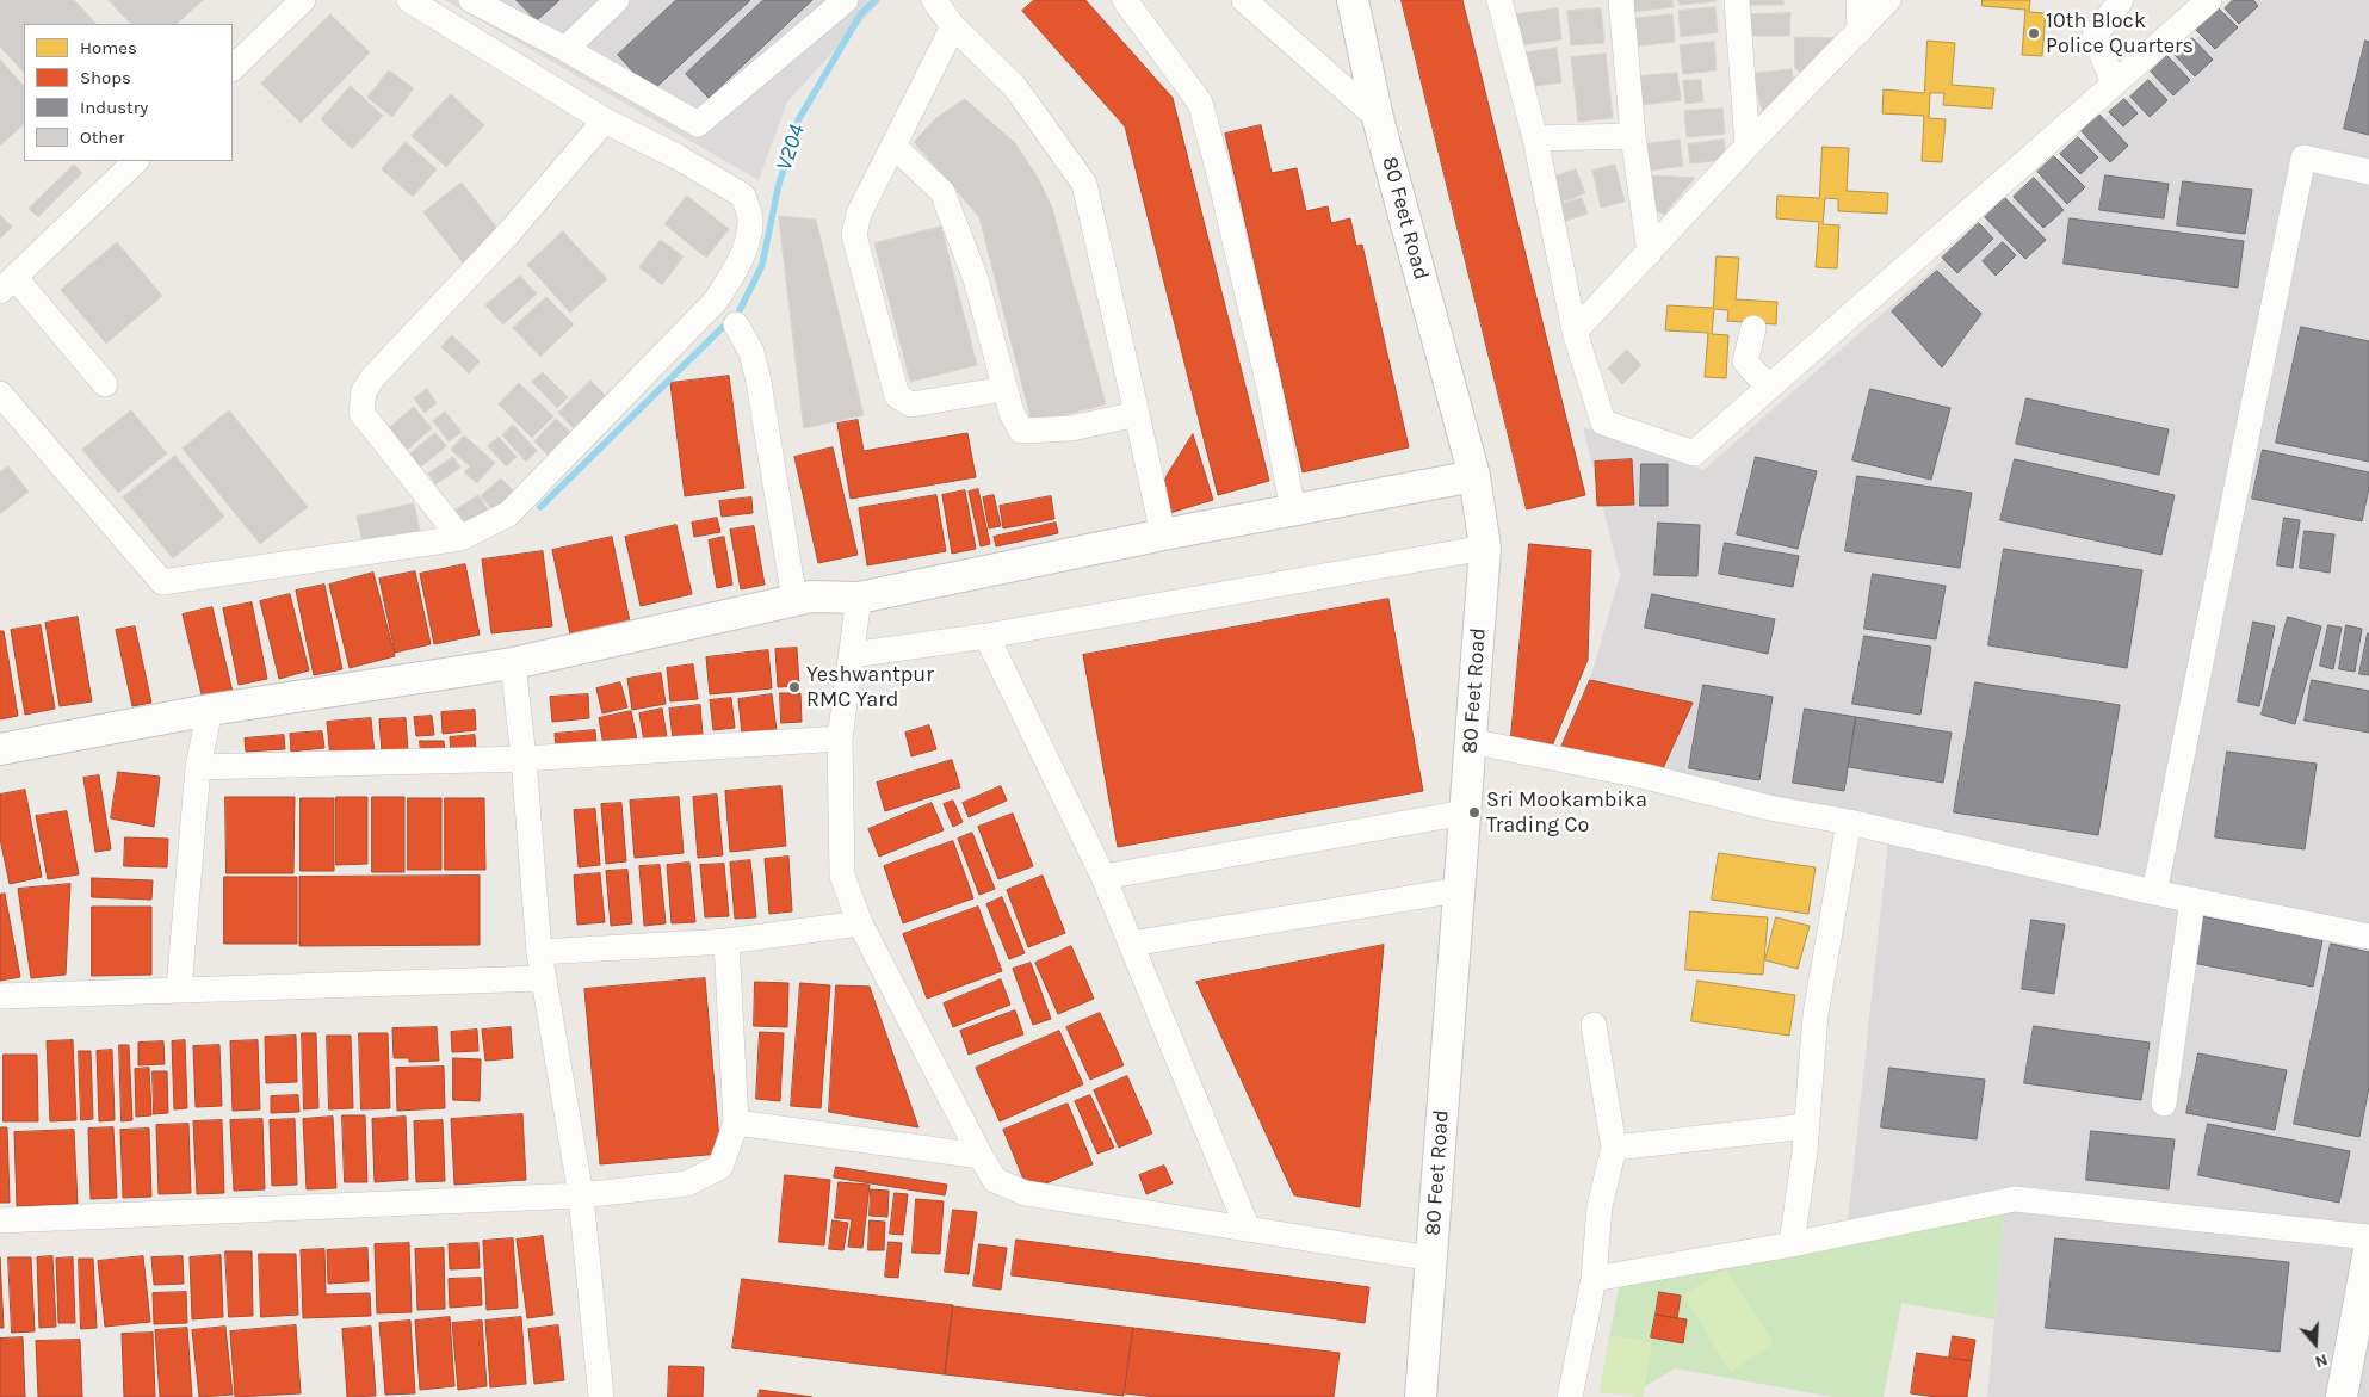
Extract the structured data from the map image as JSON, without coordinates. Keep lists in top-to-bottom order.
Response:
{
  "streets": {
    "street": ["80 Feet Road"]
  },
  "water": ["V204"],
  "places": ["10th Block Police Quarters", "Yeshwantpur RMC Yard", "Sri Mookambika Trading Co"],
  "legend": [
    "Homes",
    "Shops",
    "Industry",
    "Other"
  ],
  "north": "bottom"
}
